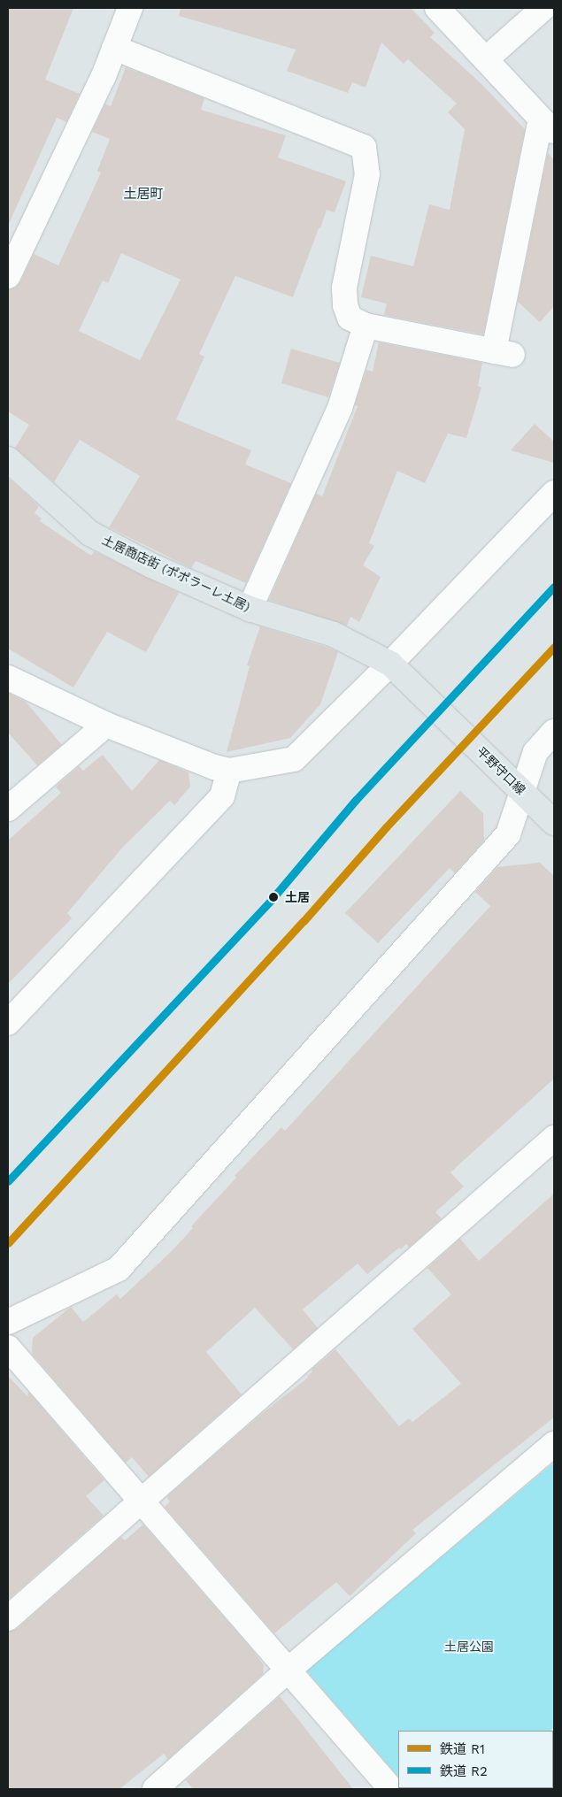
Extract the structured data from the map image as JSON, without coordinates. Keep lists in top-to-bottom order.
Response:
{
  "streets": {
    "main road": ["土居商店街 (ポポラーレ土居)", "平野守口線"]
  },
  "crossings": [
    ["土居商店街 (ポポラーレ土居)", "平野守口線"]
  ],
  "districts": ["土居町"],
  "parks": ["土居公園"],
  "places": ["土居"],
  "lines": ["rail line R2", "rail line R1"],
  "legend": ["鉄道 R1", "鉄道 R2"]
}
